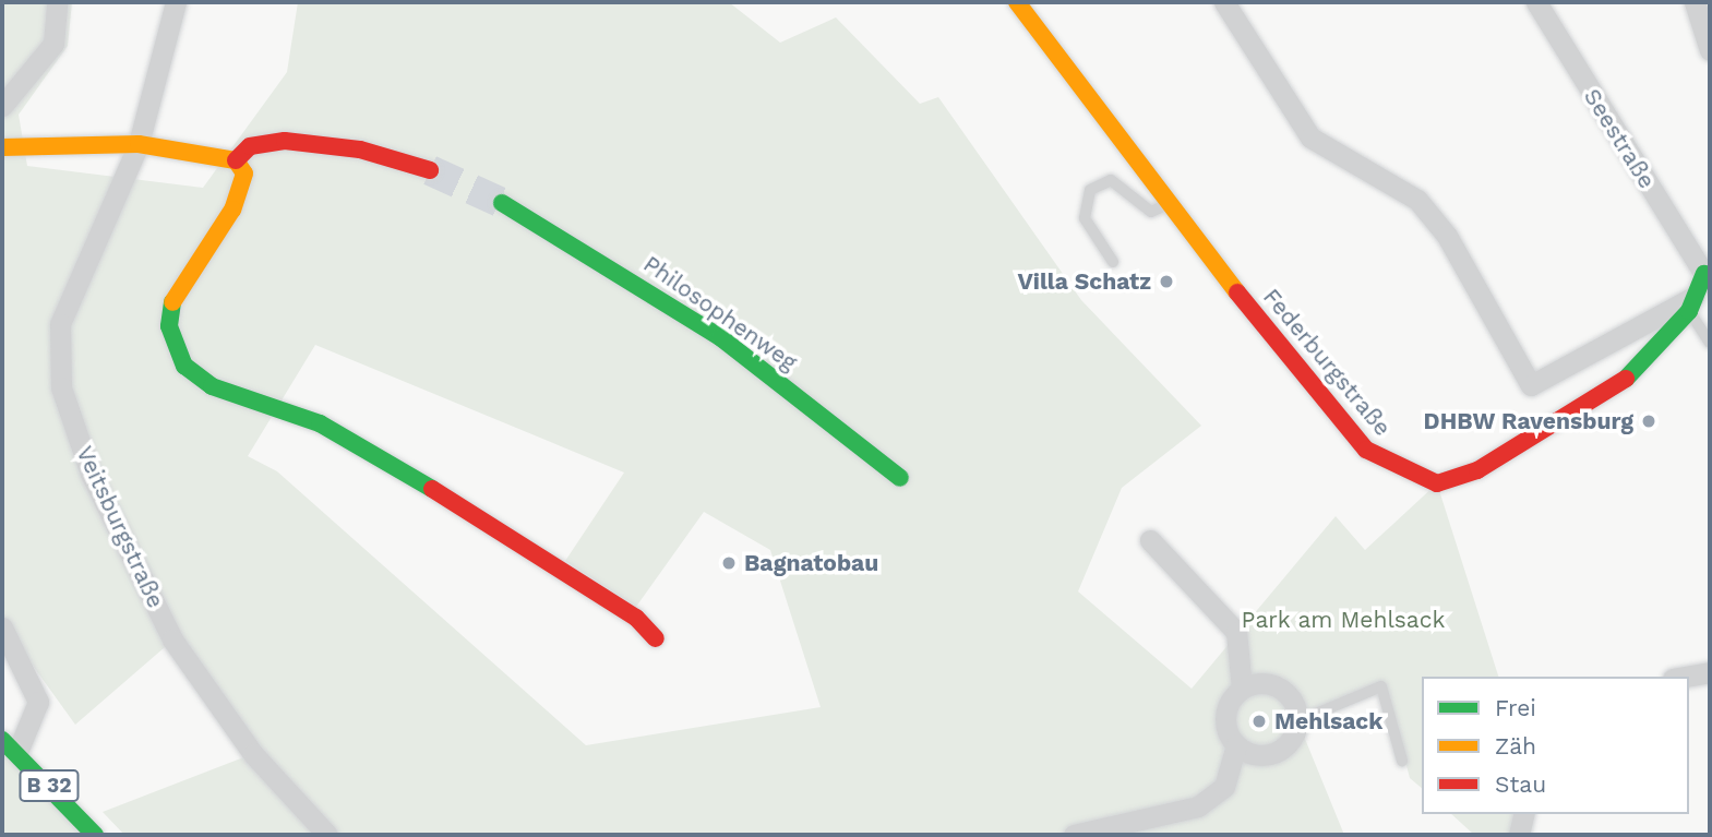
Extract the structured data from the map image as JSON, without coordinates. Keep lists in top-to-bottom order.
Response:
{
  "streets": {
    "street": [
      "Seestraße",
      "Philosophenweg",
      "Federburgstraße",
      "Veitsburgstraße",
      "B 32"
    ]
  },
  "crossings": [
    ["Seestraße", "Federburgstraße"]
  ],
  "parks": ["Park am Mehlsack"],
  "places": [
    "Villa Schatz",
    "DHBW Ravensburg",
    "Bagnatobau",
    "Mehlsack"
  ],
  "legend": ["Frei", "Zäh", "Stau"]
}
